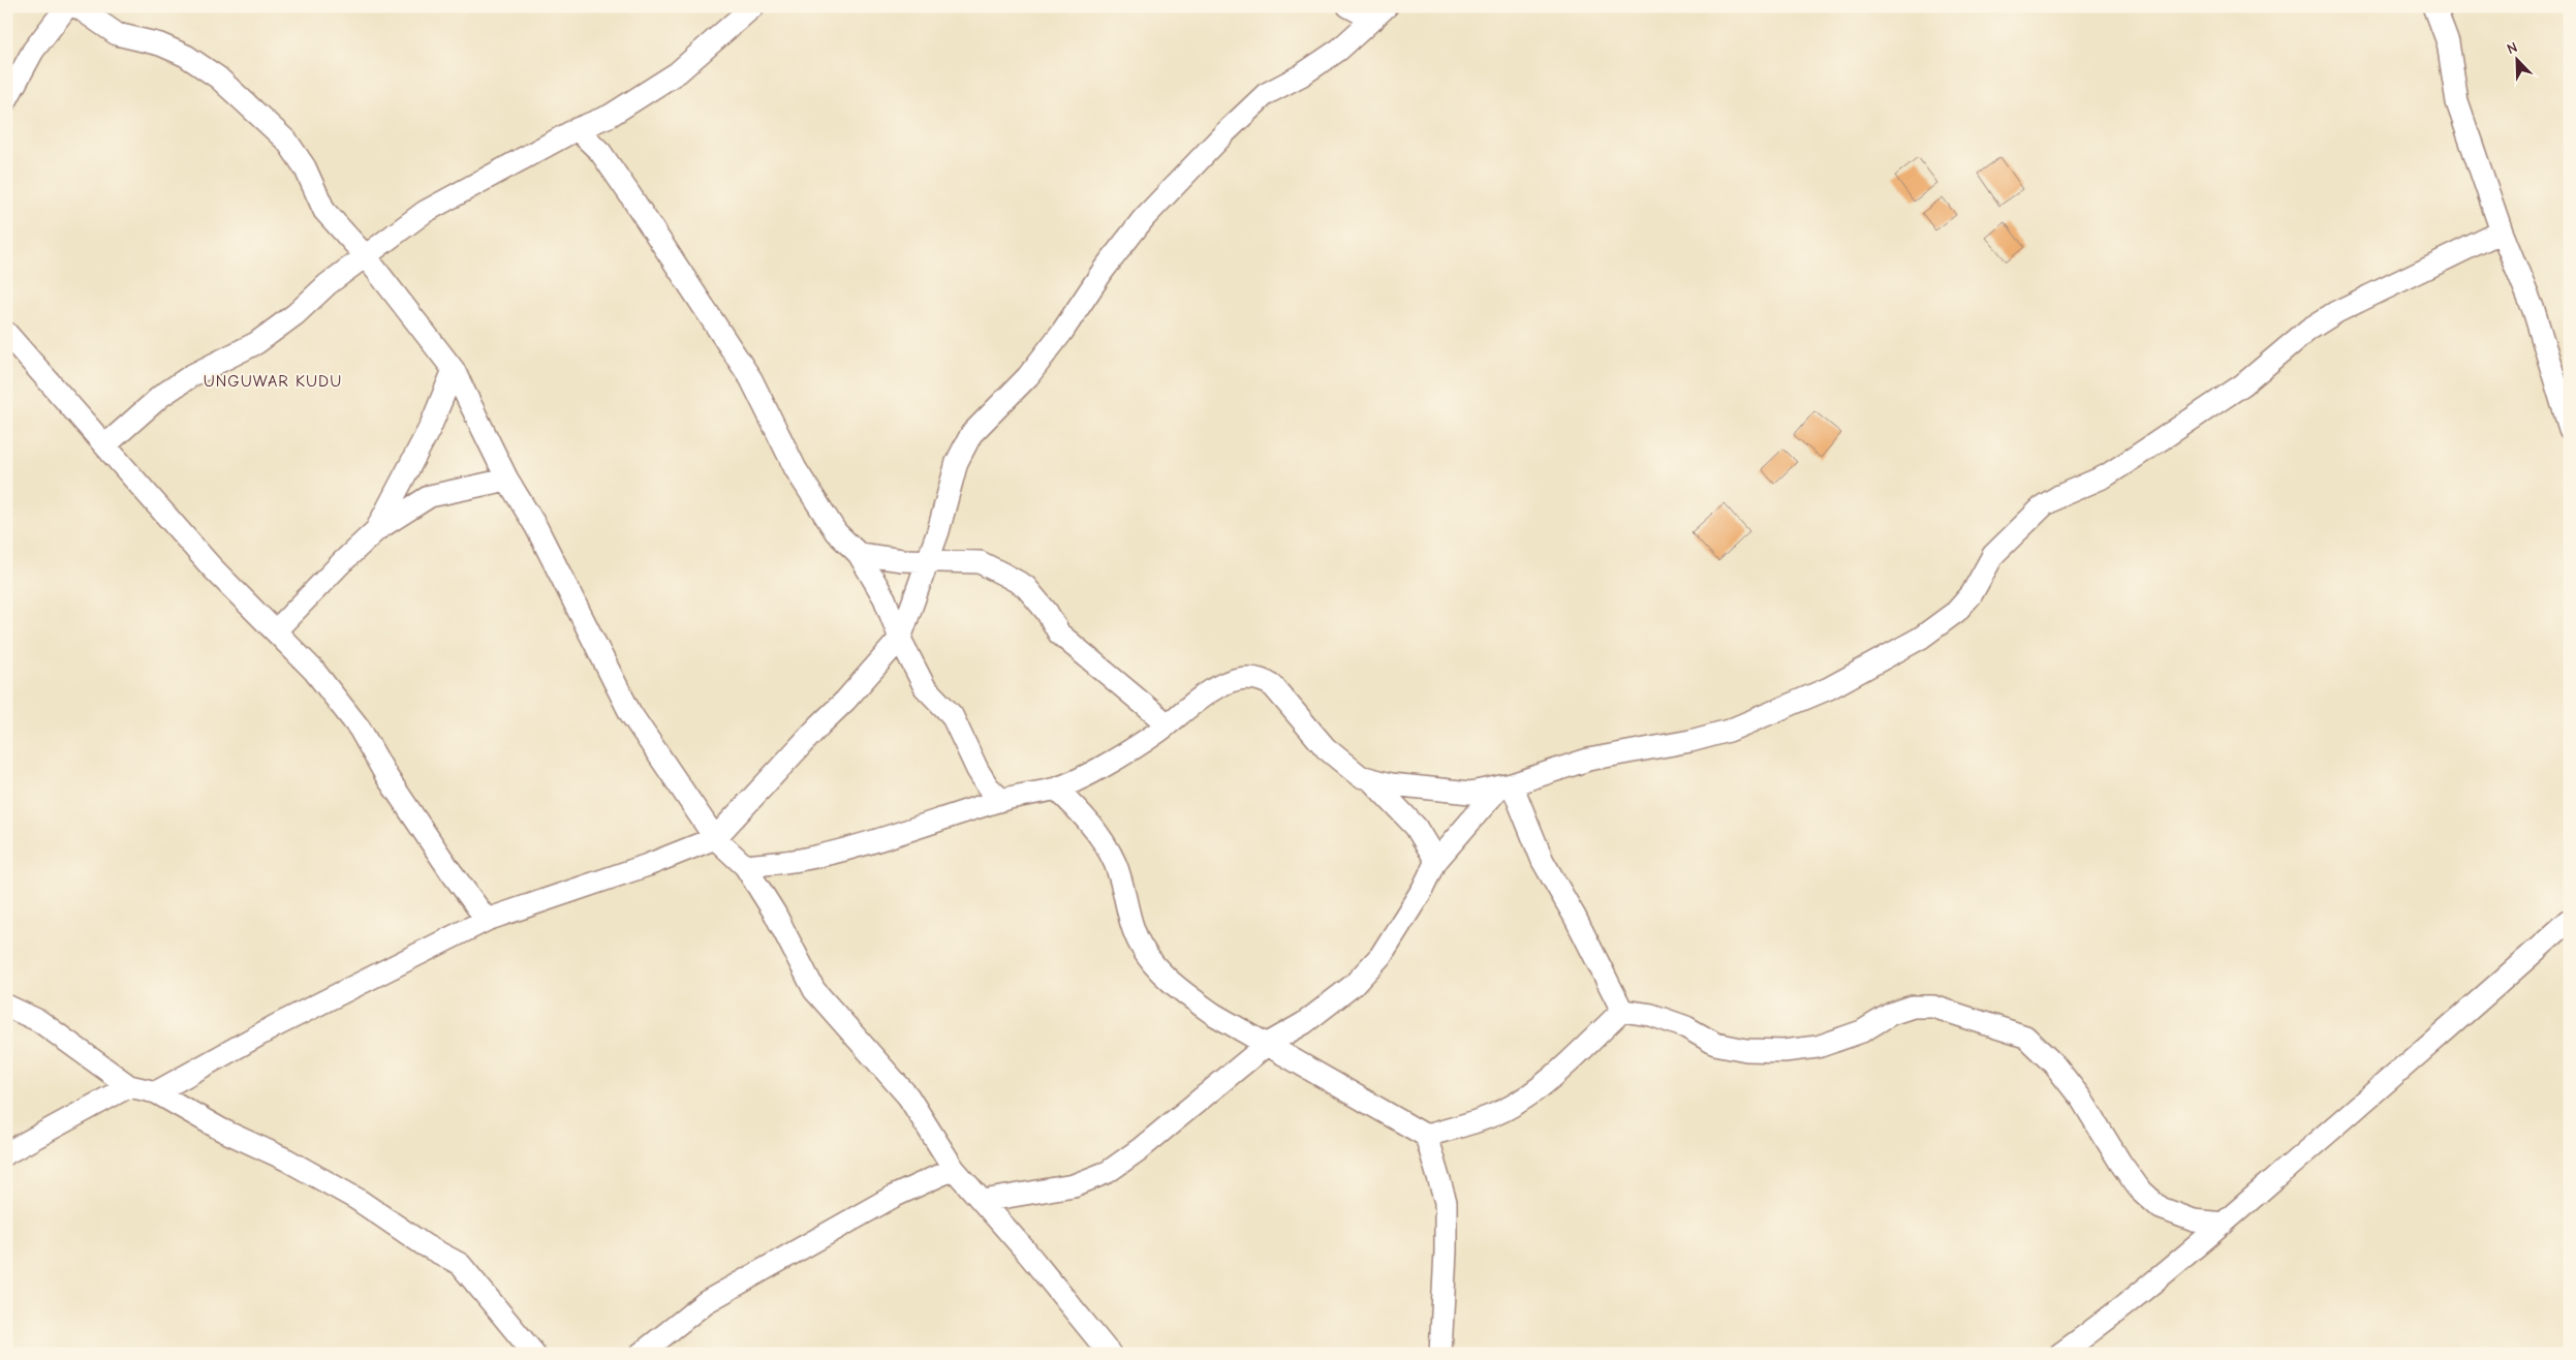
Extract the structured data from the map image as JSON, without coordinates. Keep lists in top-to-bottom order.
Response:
{
  "districts": ["UNGUWAR KUDU"],
  "north": "top left"
}
